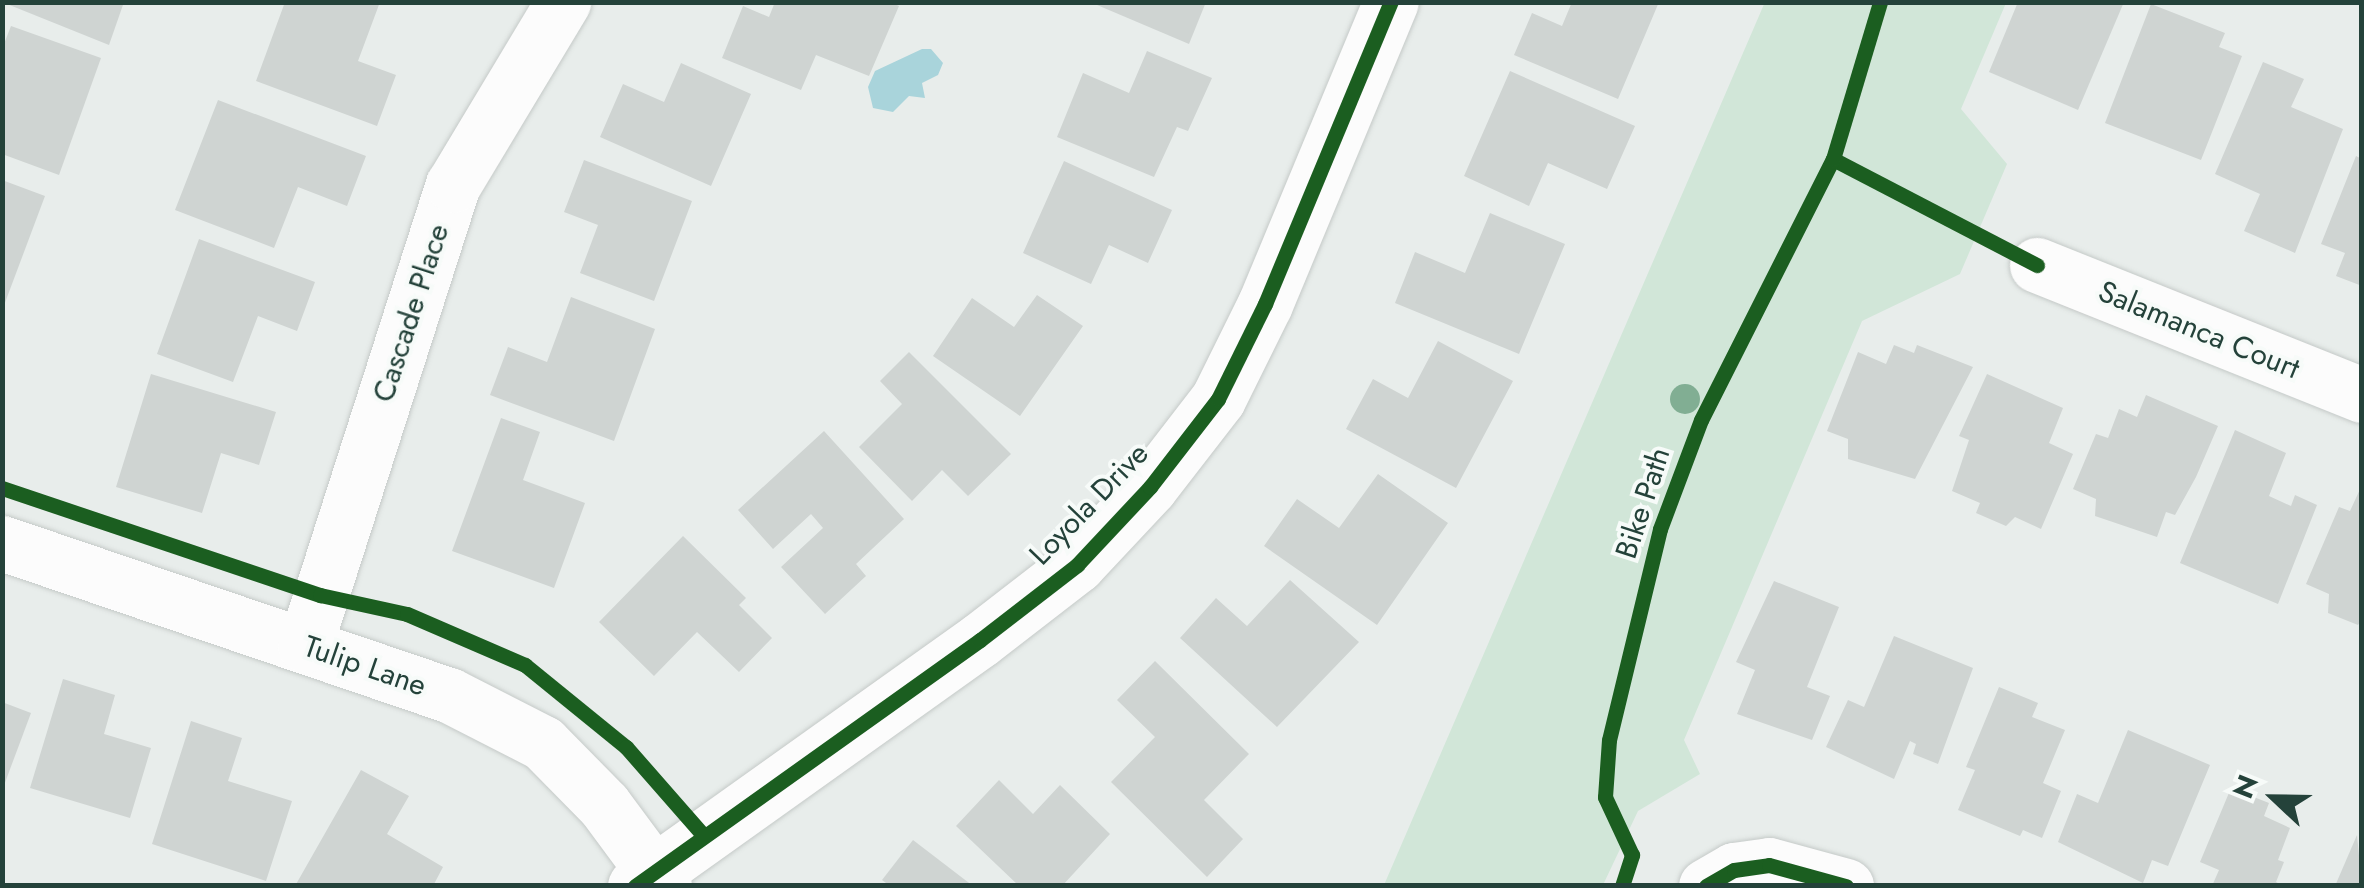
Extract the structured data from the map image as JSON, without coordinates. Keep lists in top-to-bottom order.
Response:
{
  "streets": {
    "street": [
      "Cascade Place",
      "Salamanca Court",
      "Loyola Drive",
      "Tulip Lane"
    ],
    "cycle path": ["Bike Path"]
  },
  "crossings": [
    ["Cascade Place", "Tulip Lane"],
    ["Loyola Drive", "Tulip Lane"]
  ],
  "north": "left"
}
